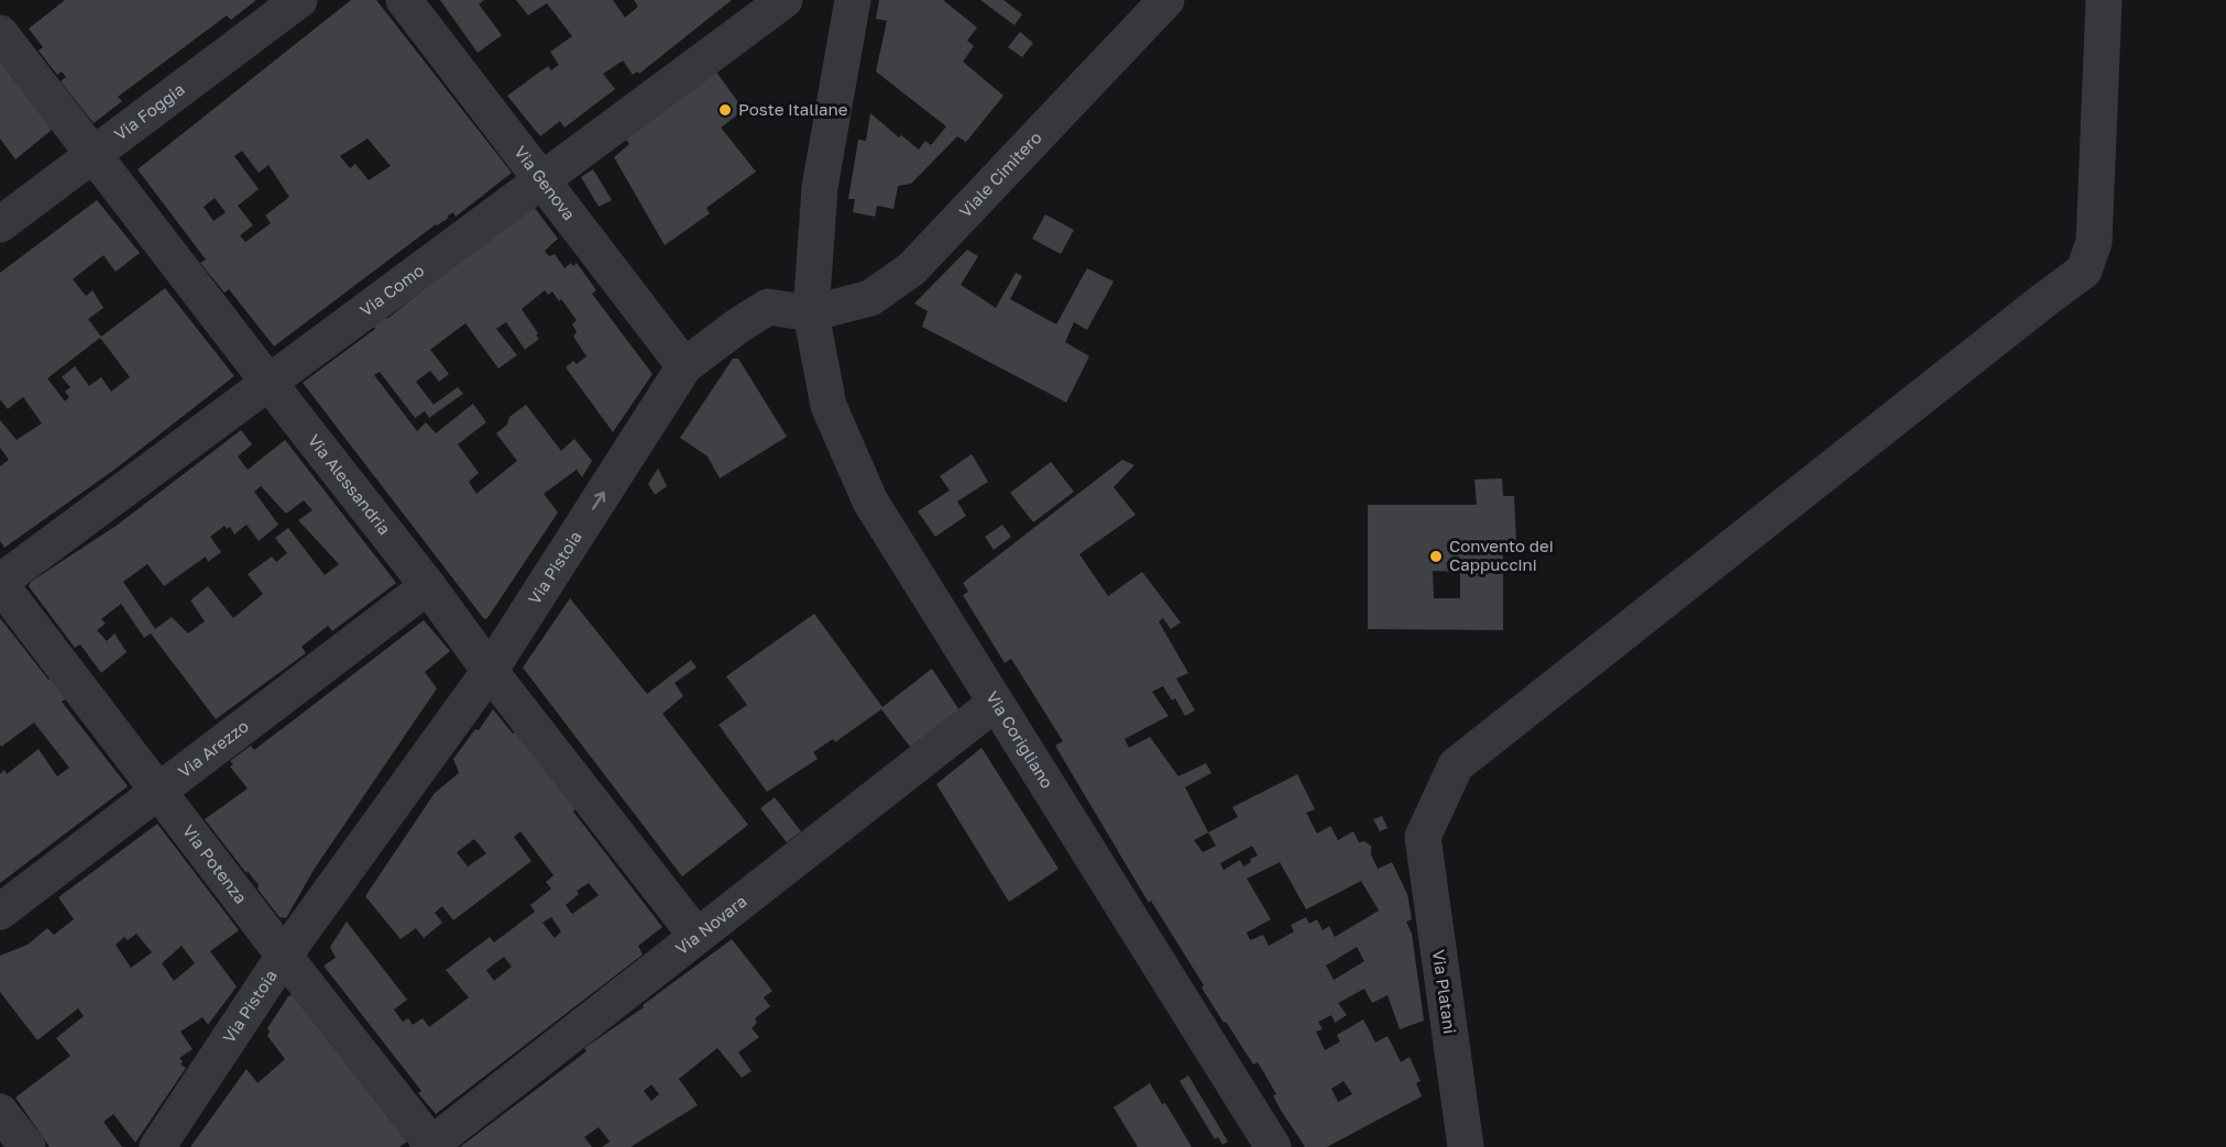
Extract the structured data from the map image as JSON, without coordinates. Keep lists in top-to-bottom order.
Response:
{
  "streets": {
    "street": [
      "Via Foggia",
      "Viale Cimitero",
      "Via Genova",
      "Via Como",
      "Via Alessandria",
      "Via Pistoia",
      "Via Corigliano",
      "Via Arezzo",
      "Via Potenza",
      "Via Novara",
      "Via Platani"
    ]
  },
  "crossings": [
    ["Via Foggia", "Via Alessandria"],
    ["Viale Cimitero", "Via Pistoia"],
    ["Viale Cimitero", "Via Corigliano"],
    ["Via Genova", "Via Como"],
    ["Via Genova", "Via Pistoia"],
    ["Via Como", "Via Alessandria"],
    ["Via Como", "Via Potenza"],
    ["Via Alessandria", "Via Pistoia"],
    ["Via Alessandria", "Via Arezzo"],
    ["Via Alessandria", "Via Novara"],
    ["Via Pistoia", "Via Corigliano"],
    ["Via Pistoia", "Via Potenza"],
    ["Via Corigliano", "Via Novara"],
    ["Via Arezzo", "Via Potenza"],
    ["Via Potenza", "Via Novara"]
  ],
  "places": ["Poste Italiane", "Convento dei Cappuccini"]
}
